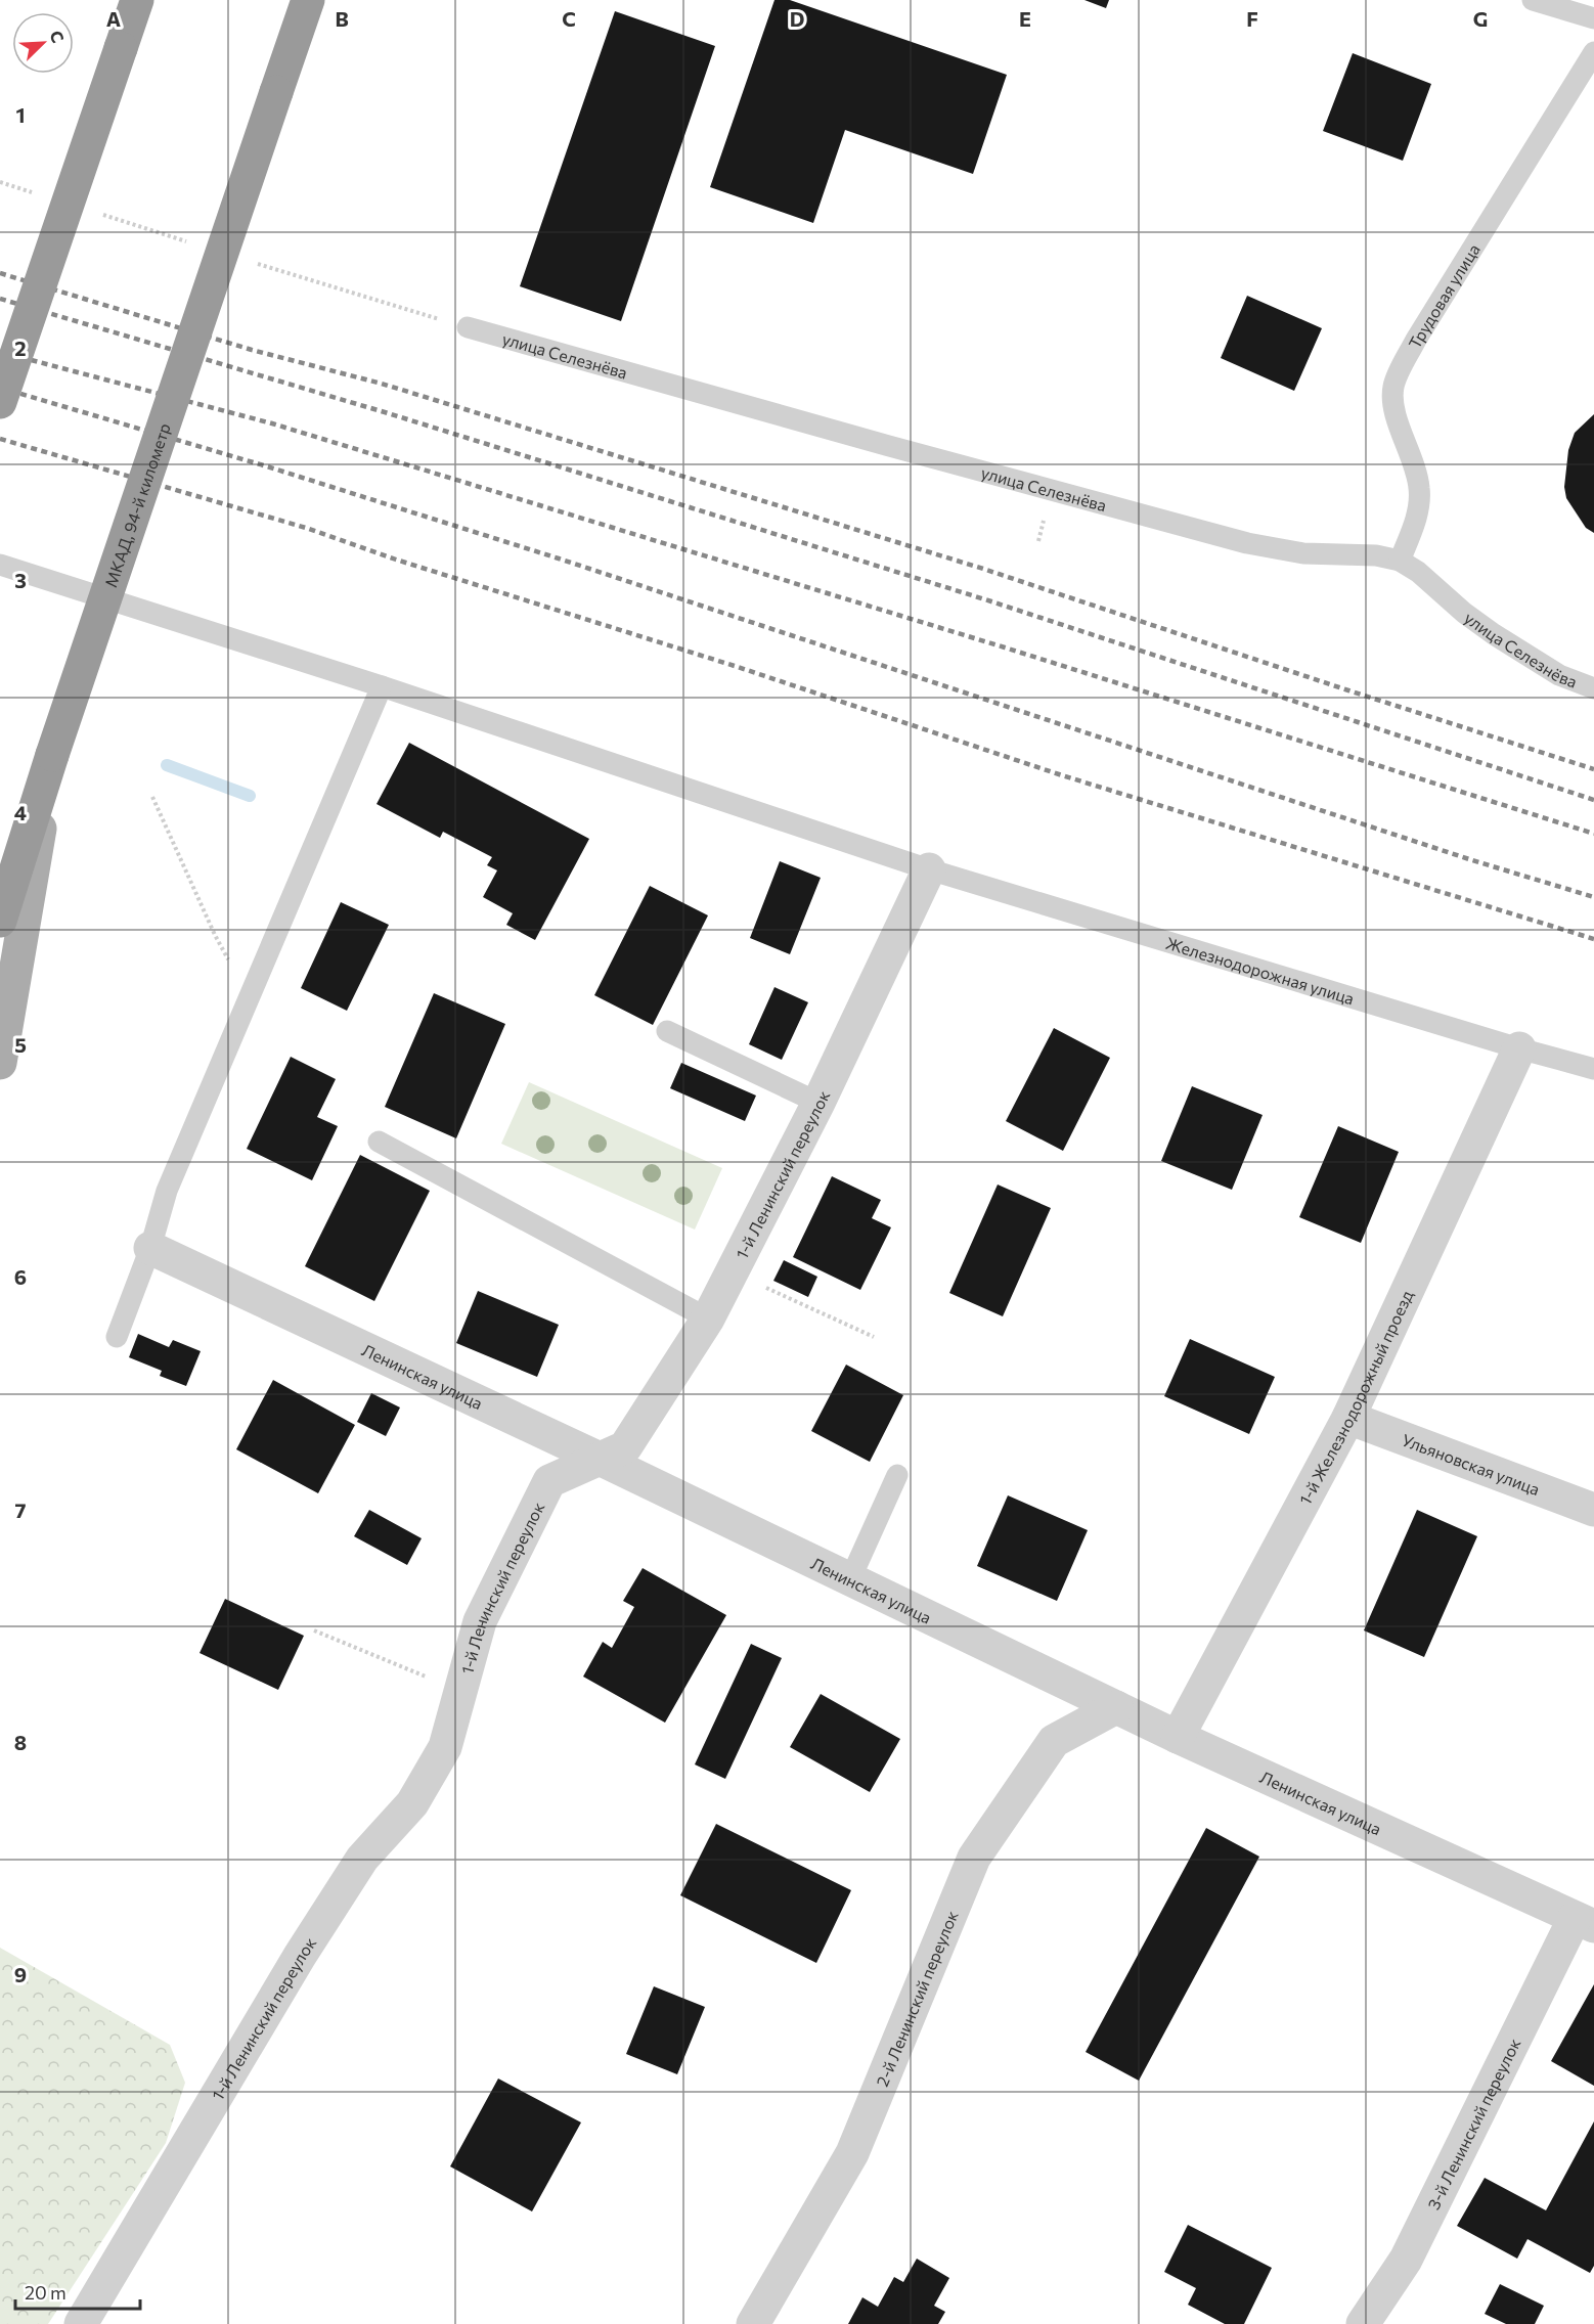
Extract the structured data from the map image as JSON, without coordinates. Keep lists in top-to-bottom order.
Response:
{
  "streets": {
    "highway": ["МКАД, 94-й километр"],
    "street": [
      "1-й Ленинский переулок",
      "Ленинская улица",
      "1-й Железнодорожный проезд",
      "Ульяновская улица",
      "2-й Ленинский переулок",
      "3-й Ленинский переулок"
    ],
    "lane": ["Трудовая улица", "улица Селезнёва", "Железнодорожная улица"]
  },
  "crossings": [
    ["Трудовая улица", "улица Селезнёва"],
    ["Железнодорожная улица", "1-й Ленинский переулок"],
    ["Железнодорожная улица", "1-й Железнодорожный проезд"],
    ["1-й Ленинский переулок", "Ленинская улица"],
    ["Ленинская улица", "1-й Железнодорожный проезд"],
    ["Ленинская улица", "2-й Ленинский переулок"],
    ["Ленинская улица", "3-й Ленинский переулок"],
    ["1-й Железнодорожный проезд", "Ульяновская улица"]
  ],
  "scale_bar": "20 m",
  "north": "top right",
  "grid": {
    "columns": [
      "A",
      "B",
      "C",
      "D",
      "E",
      "F",
      "G"
    ],
    "rows": [
      "1",
      "2",
      "3",
      "4",
      "5",
      "6",
      "7",
      "8",
      "9"
    ]
  }
}
